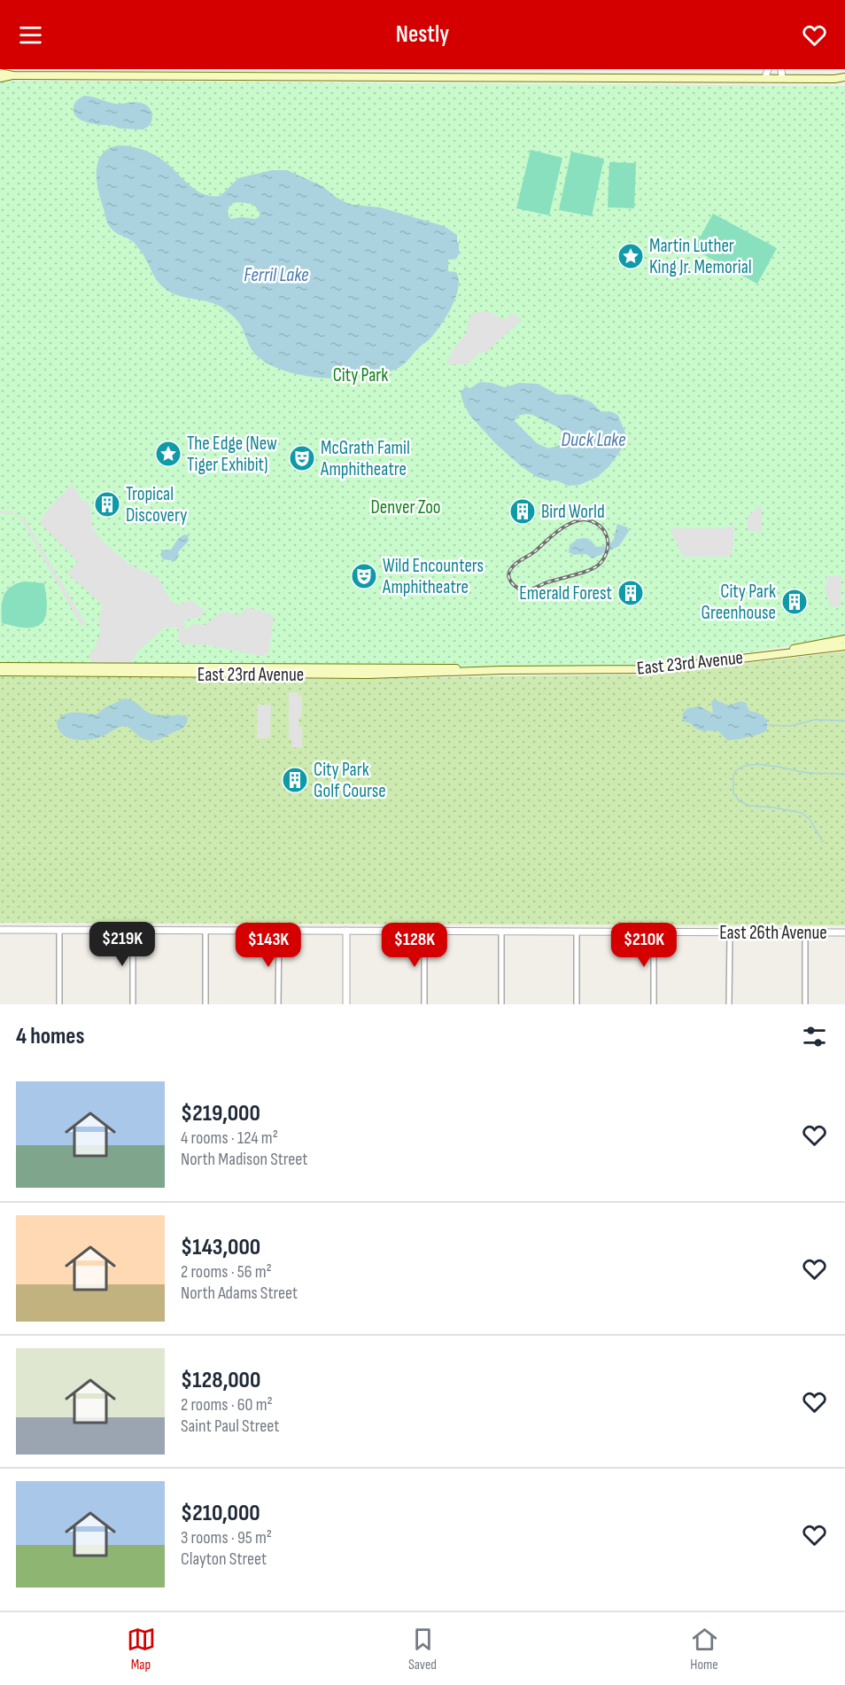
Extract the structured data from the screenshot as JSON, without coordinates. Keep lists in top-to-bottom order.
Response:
{
  "streets": {
    "main road": ["East 23rd Avenue"],
    "street": ["East 26th Avenue"]
  },
  "water": ["Ferril Lake", "Duck Lake"],
  "parks": ["City Park", "Denver Zoo"],
  "places": {
    "place": ["Martin Luther King Jr. Memorial", "The Edge (New Tiger Exhibit)"],
    "theatre": ["McGrath Famil Amphitheatre", "Wild Encounters Amphitheatre"],
    "building": [
      "Tropical Discovery",
      "Bird World",
      "Emerald Forest",
      "City Park Greenhouse",
      "City Park Golf Course"
    ]
  },
  "page": {
    "header": "Nestly",
    "price": [
      "$219K",
      "$143K",
      "$128K",
      "$210K"
    ],
    "heading": "4 homes",
    "list": [
      {
        "name": "$219,000",
        "note": "4 rooms · 124 m² · North Madison Street"
      },
      {
        "name": "$143,000",
        "note": "2 rooms · 56 m² · North Adams Street"
      },
      {
        "name": "$128,000",
        "note": "2 rooms · 60 m² · Saint Paul Street"
      },
      {
        "name": "$210,000",
        "note": "3 rooms · 95 m² · Clayton Street"
      }
    ],
    "tabs": ["Map", "Saved", "Home"]
  }
}
